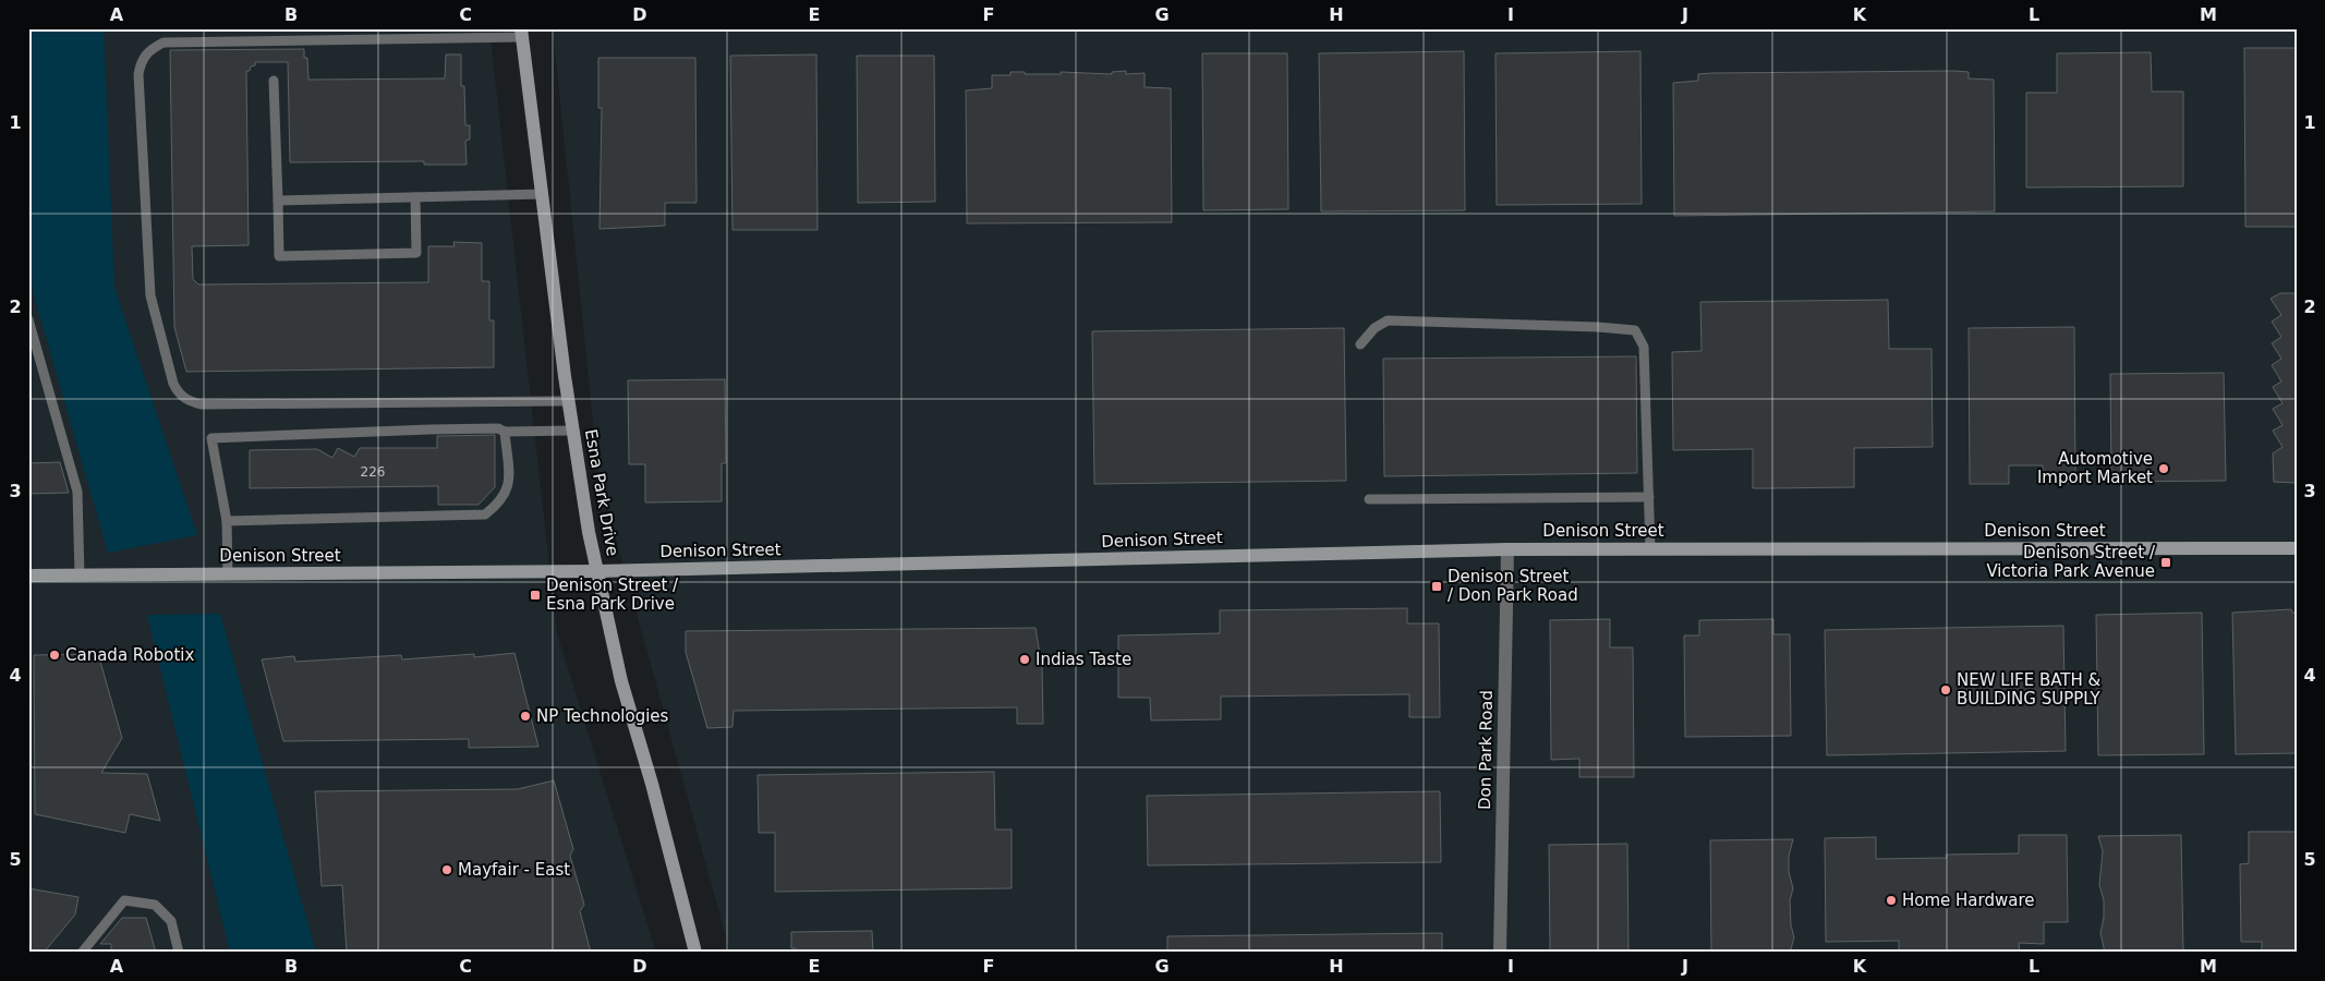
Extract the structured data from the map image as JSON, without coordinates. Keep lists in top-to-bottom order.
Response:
{
  "streets": {
    "street": ["Esna Park Drive", "Denison Street", "Don Park Road"]
  },
  "crossings": [
    ["Esna Park Drive", "Denison Street"],
    ["Denison Street", "Don Park Road"]
  ],
  "places": {
    "other": [
      "Automotive Import Market",
      "Canada Robotix",
      "Indias Taste",
      "NEW LIFE BATH & BUILDING SUPPLY",
      "NP Technologies",
      "Mayfair - East",
      "Home Hardware"
    ],
    "transit": ["Denison Street / Victoria Park Avenue", "Denison Street / Don Park Road", "Denison Street / Esna Park Drive"]
  },
  "house_numbers": ["226"],
  "grid": {
    "columns": [
      "A",
      "B",
      "C",
      "D",
      "E",
      "F",
      "G",
      "H",
      "I",
      "J",
      "K",
      "L",
      "M"
    ],
    "rows": [
      "1",
      "2",
      "3",
      "4",
      "5"
    ]
  }
}
